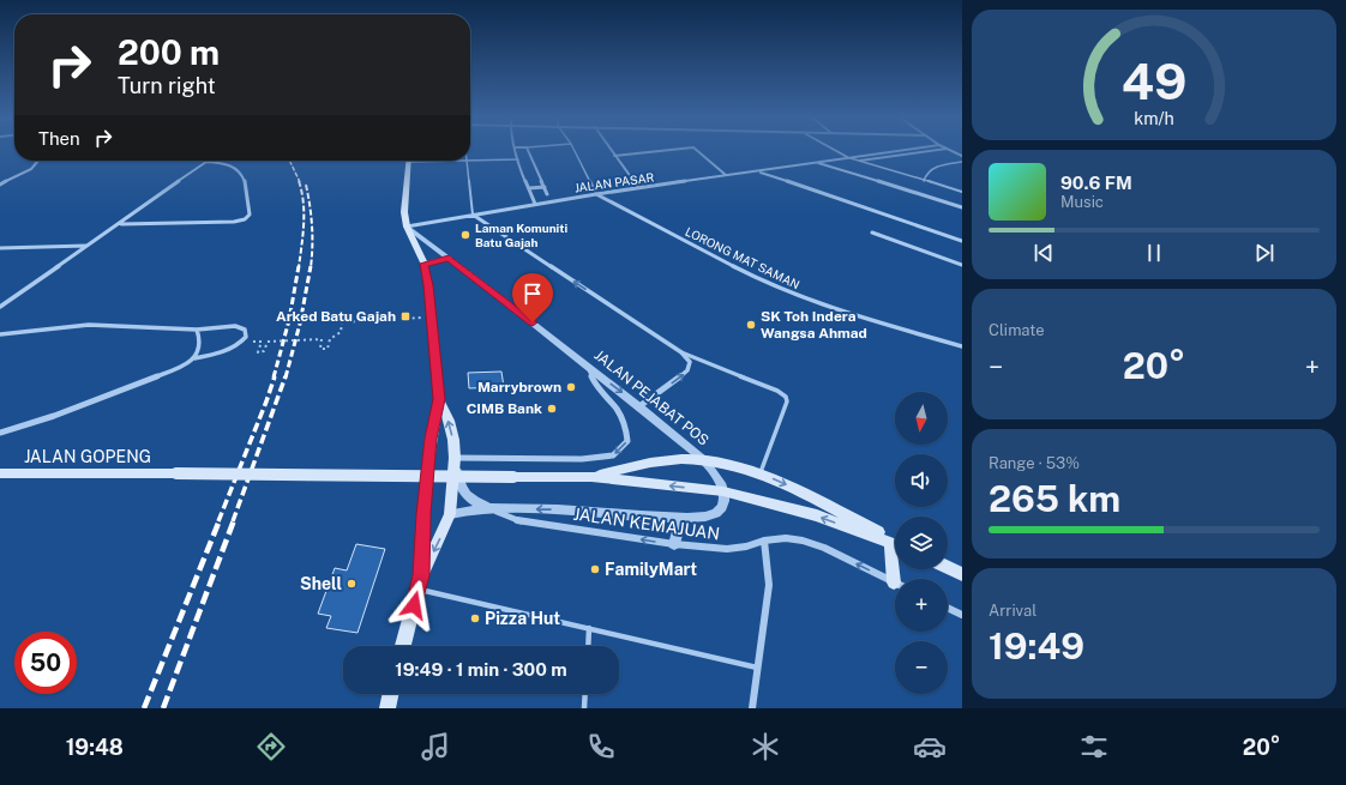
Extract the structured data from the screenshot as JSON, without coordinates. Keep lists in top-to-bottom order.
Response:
{
  "streets": {
    "main road": ["JALAN PEJABAT POS", "JALAN GOPENG"],
    "street": ["JALAN PASAR", "LORONG MAT SAMAN", "JALAN KEMAJUAN"]
  },
  "crossings": [
    ["JALAN PASAR", "LORONG MAT SAMAN"],
    ["JALAN PASAR", "JALAN PEJABAT POS"]
  ],
  "places": {
    "other": [
      "Laman Komuniti Batu Gajah",
      "SK Toh Indera Wangsa Ahmad",
      "Marrybrown",
      "CIMB Bank",
      "FamilyMart",
      "Shell",
      "Pizza Hut"
    ],
    "transit": ["Arked Batu Gajah"]
  },
  "north": "bottom",
  "page": {
    "turn": ["200 m", "Turn right"],
    "then": "Then",
    "song": ["90.6 FM", "Music"],
    "tile": [
      "Climate",
      ["Range · 53%", "265 km"],
      ["Arrival", "19:49"]
    ],
    "heat": ["−", "20°", "+"],
    "map_buttons": ["+", "−"],
    "limit": "50",
    "trip": "19:49 · 1 min · 300 m",
    "tabs": ["19:48", "20°"],
    "gauge": ["49", "km/h"]
  }
}
